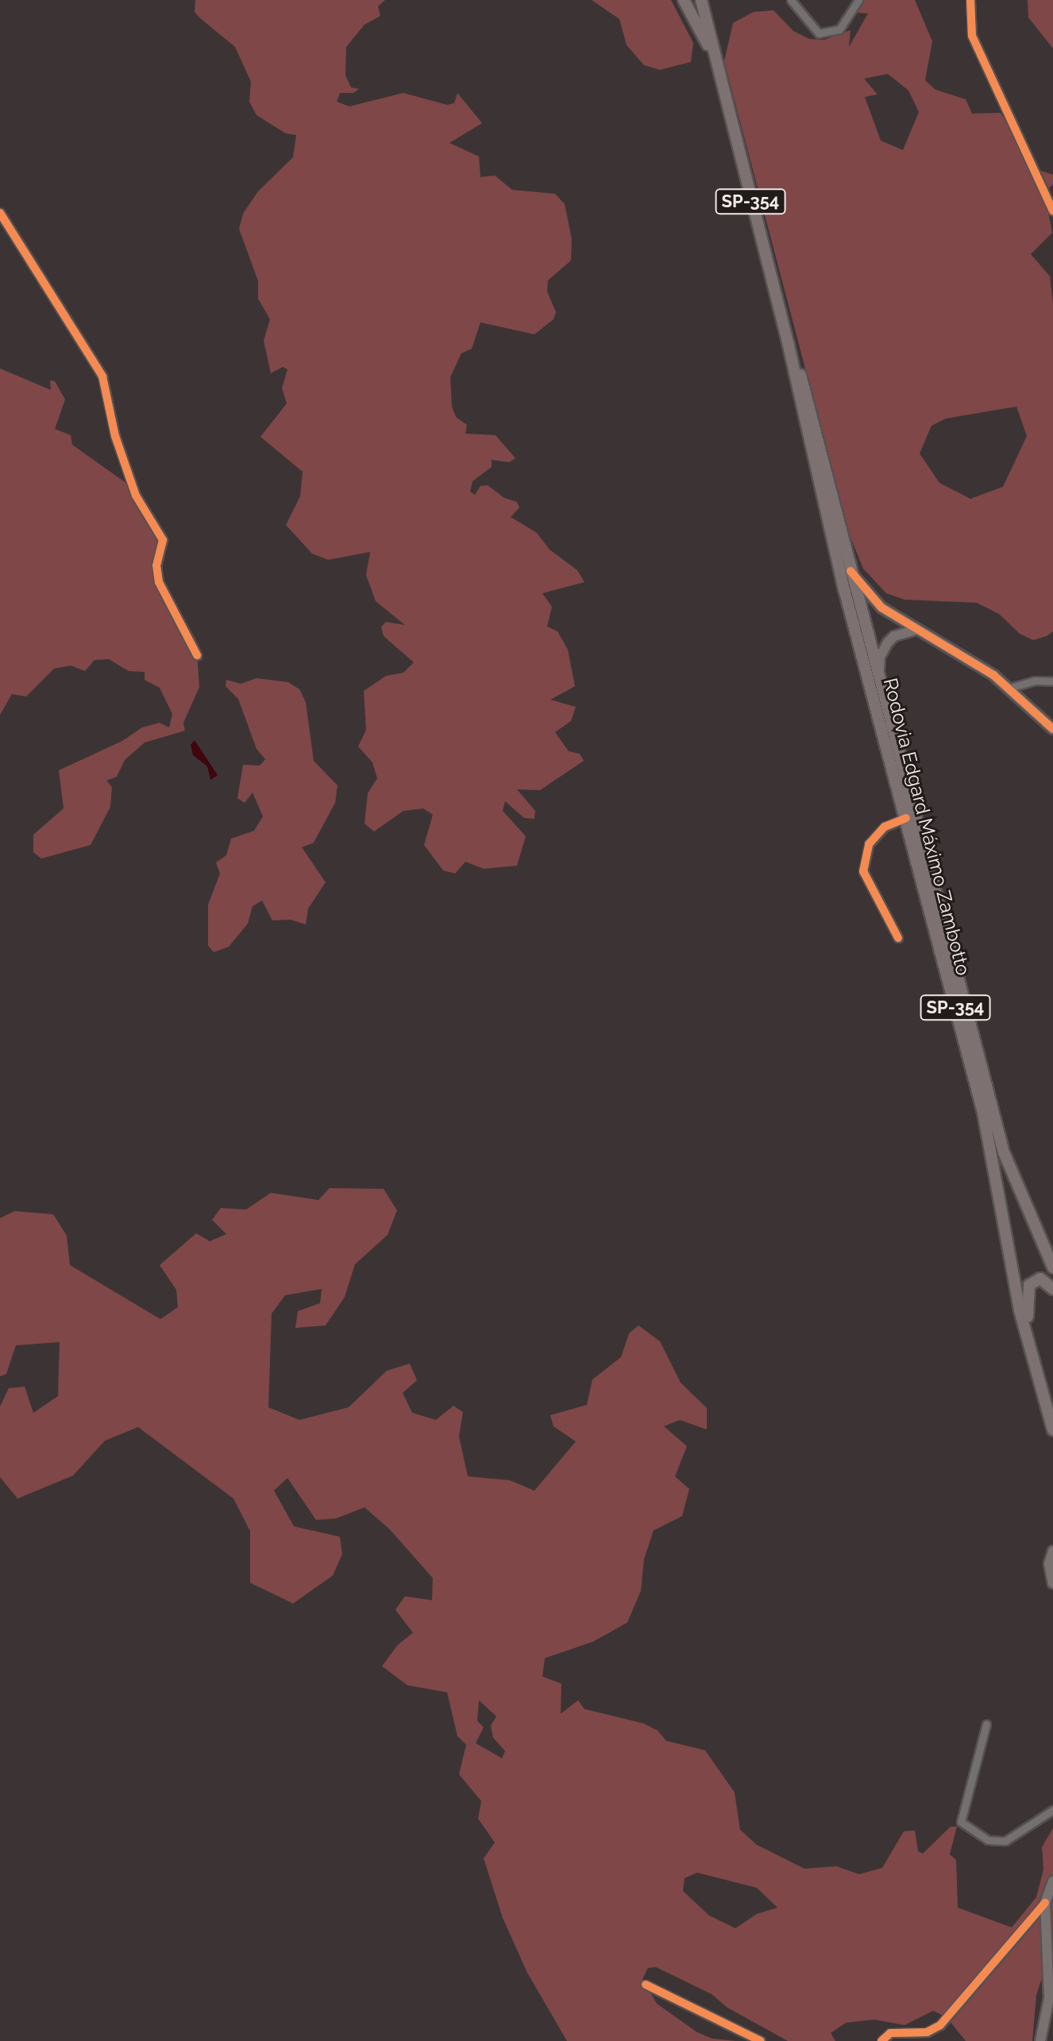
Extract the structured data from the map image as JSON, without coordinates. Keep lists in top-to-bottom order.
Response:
{
  "streets": {
    "main road": ["SP-354", "Rodovia Edgard Máximo Zambotto"]
  }
}
